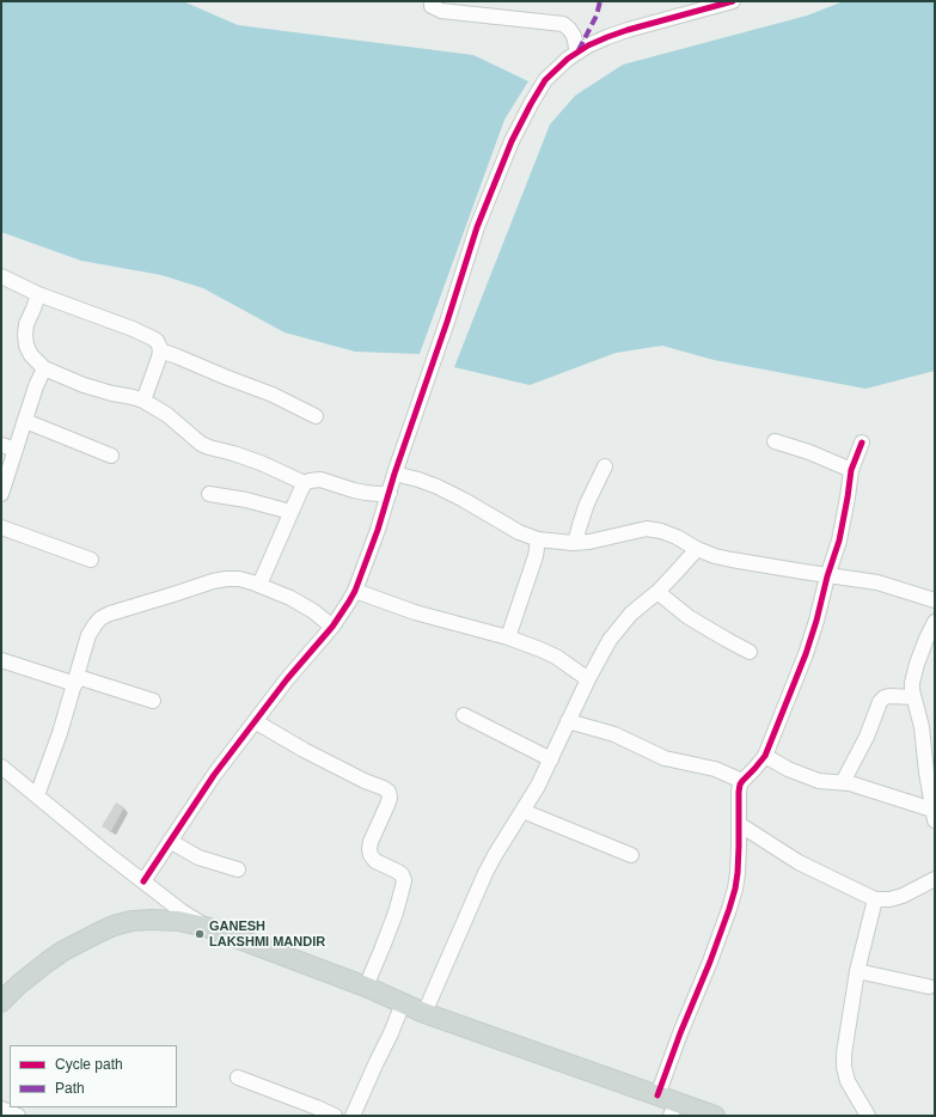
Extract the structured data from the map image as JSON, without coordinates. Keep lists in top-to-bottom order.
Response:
{
  "places": ["GANESH LAKSHMI MANDIR"],
  "legend": ["Cycle path", "Path"]
}
